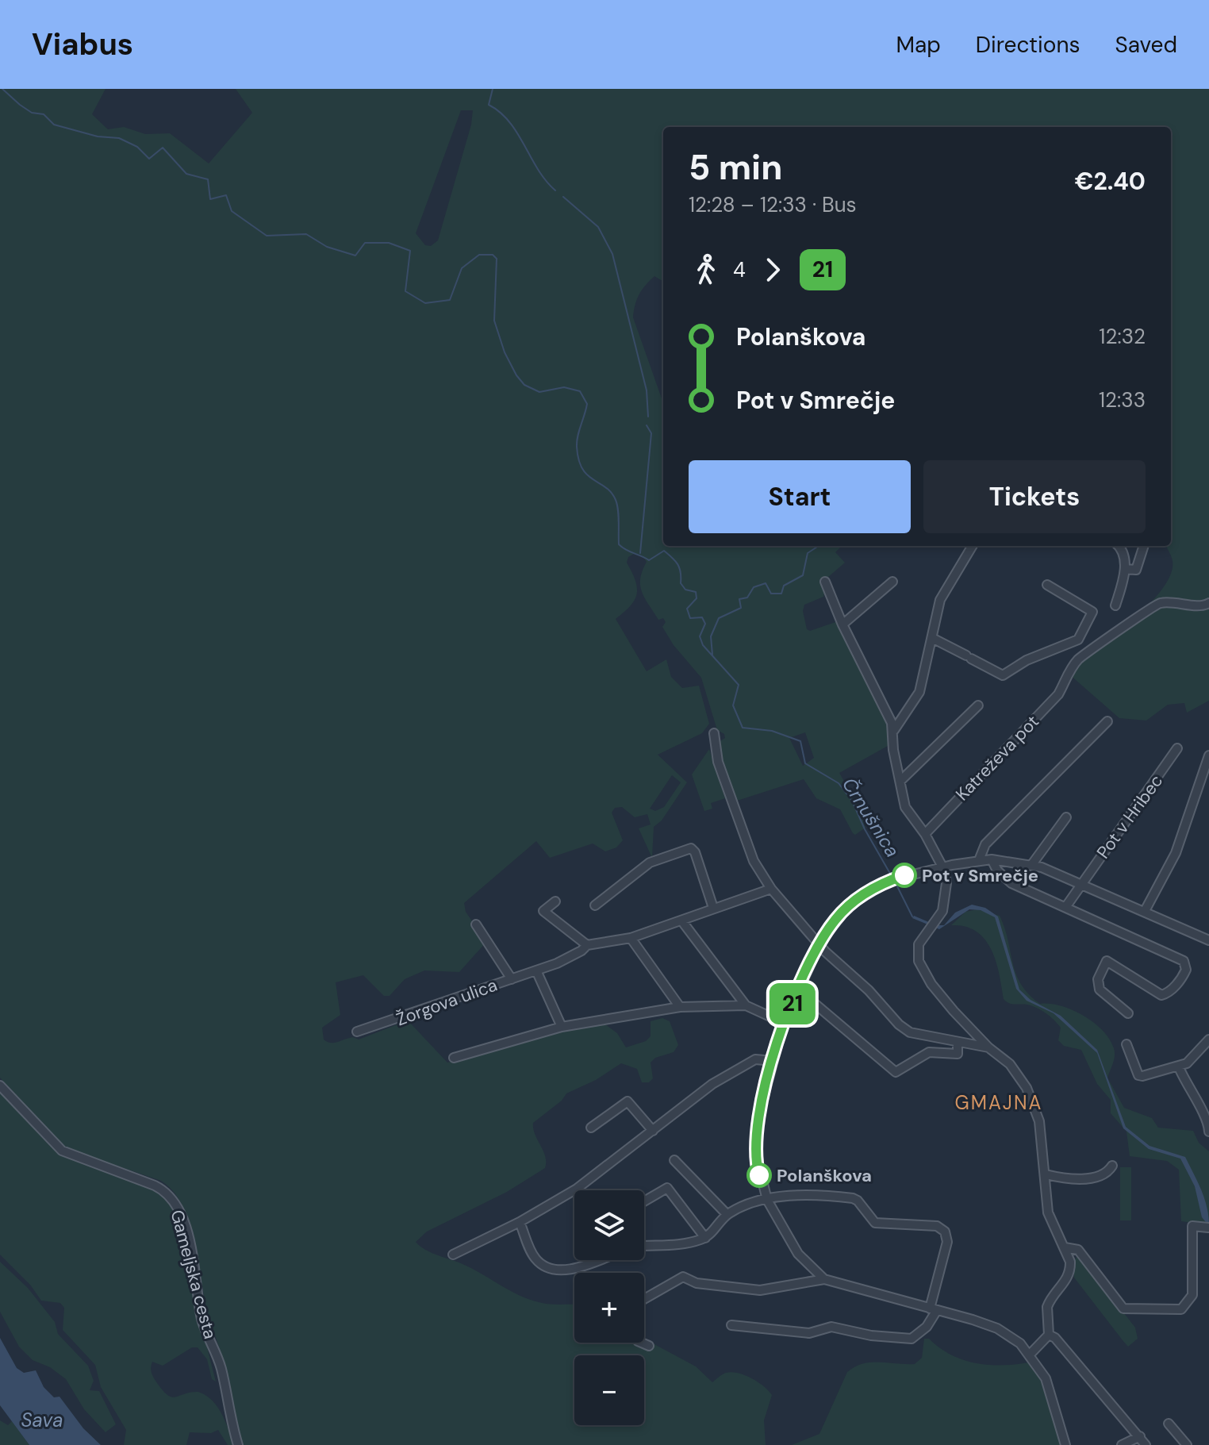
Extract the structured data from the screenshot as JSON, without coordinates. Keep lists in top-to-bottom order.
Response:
{
  "streets": {
    "street": [
      "Katreževa pot",
      "Pot v Hribec",
      "Žorgova ulica",
      "Gameljska cesta"
    ]
  },
  "districts": ["GMAJNA"],
  "water": ["Črnušnica", "Sava"],
  "places": ["Pot v Smrečje", "Polanškova"],
  "lines": ["bus line 21"],
  "page": {
    "header": "Viabus",
    "nav": ["Map", "Directions", "Saved"],
    "on_map": "21",
    "heading": ["5 min", "12:28 – 12:33 · Bus", "€2.40"],
    "legs": ["4", "21"],
    "list": [
      {
        "name": "Polanškova",
        "value": "12:32"
      },
      {
        "name": "Pot v Smrečje",
        "value": "12:33"
      }
    ],
    "buttons": ["Start", "Tickets"],
    "map_buttons": ["+", "−"]
  }
}
